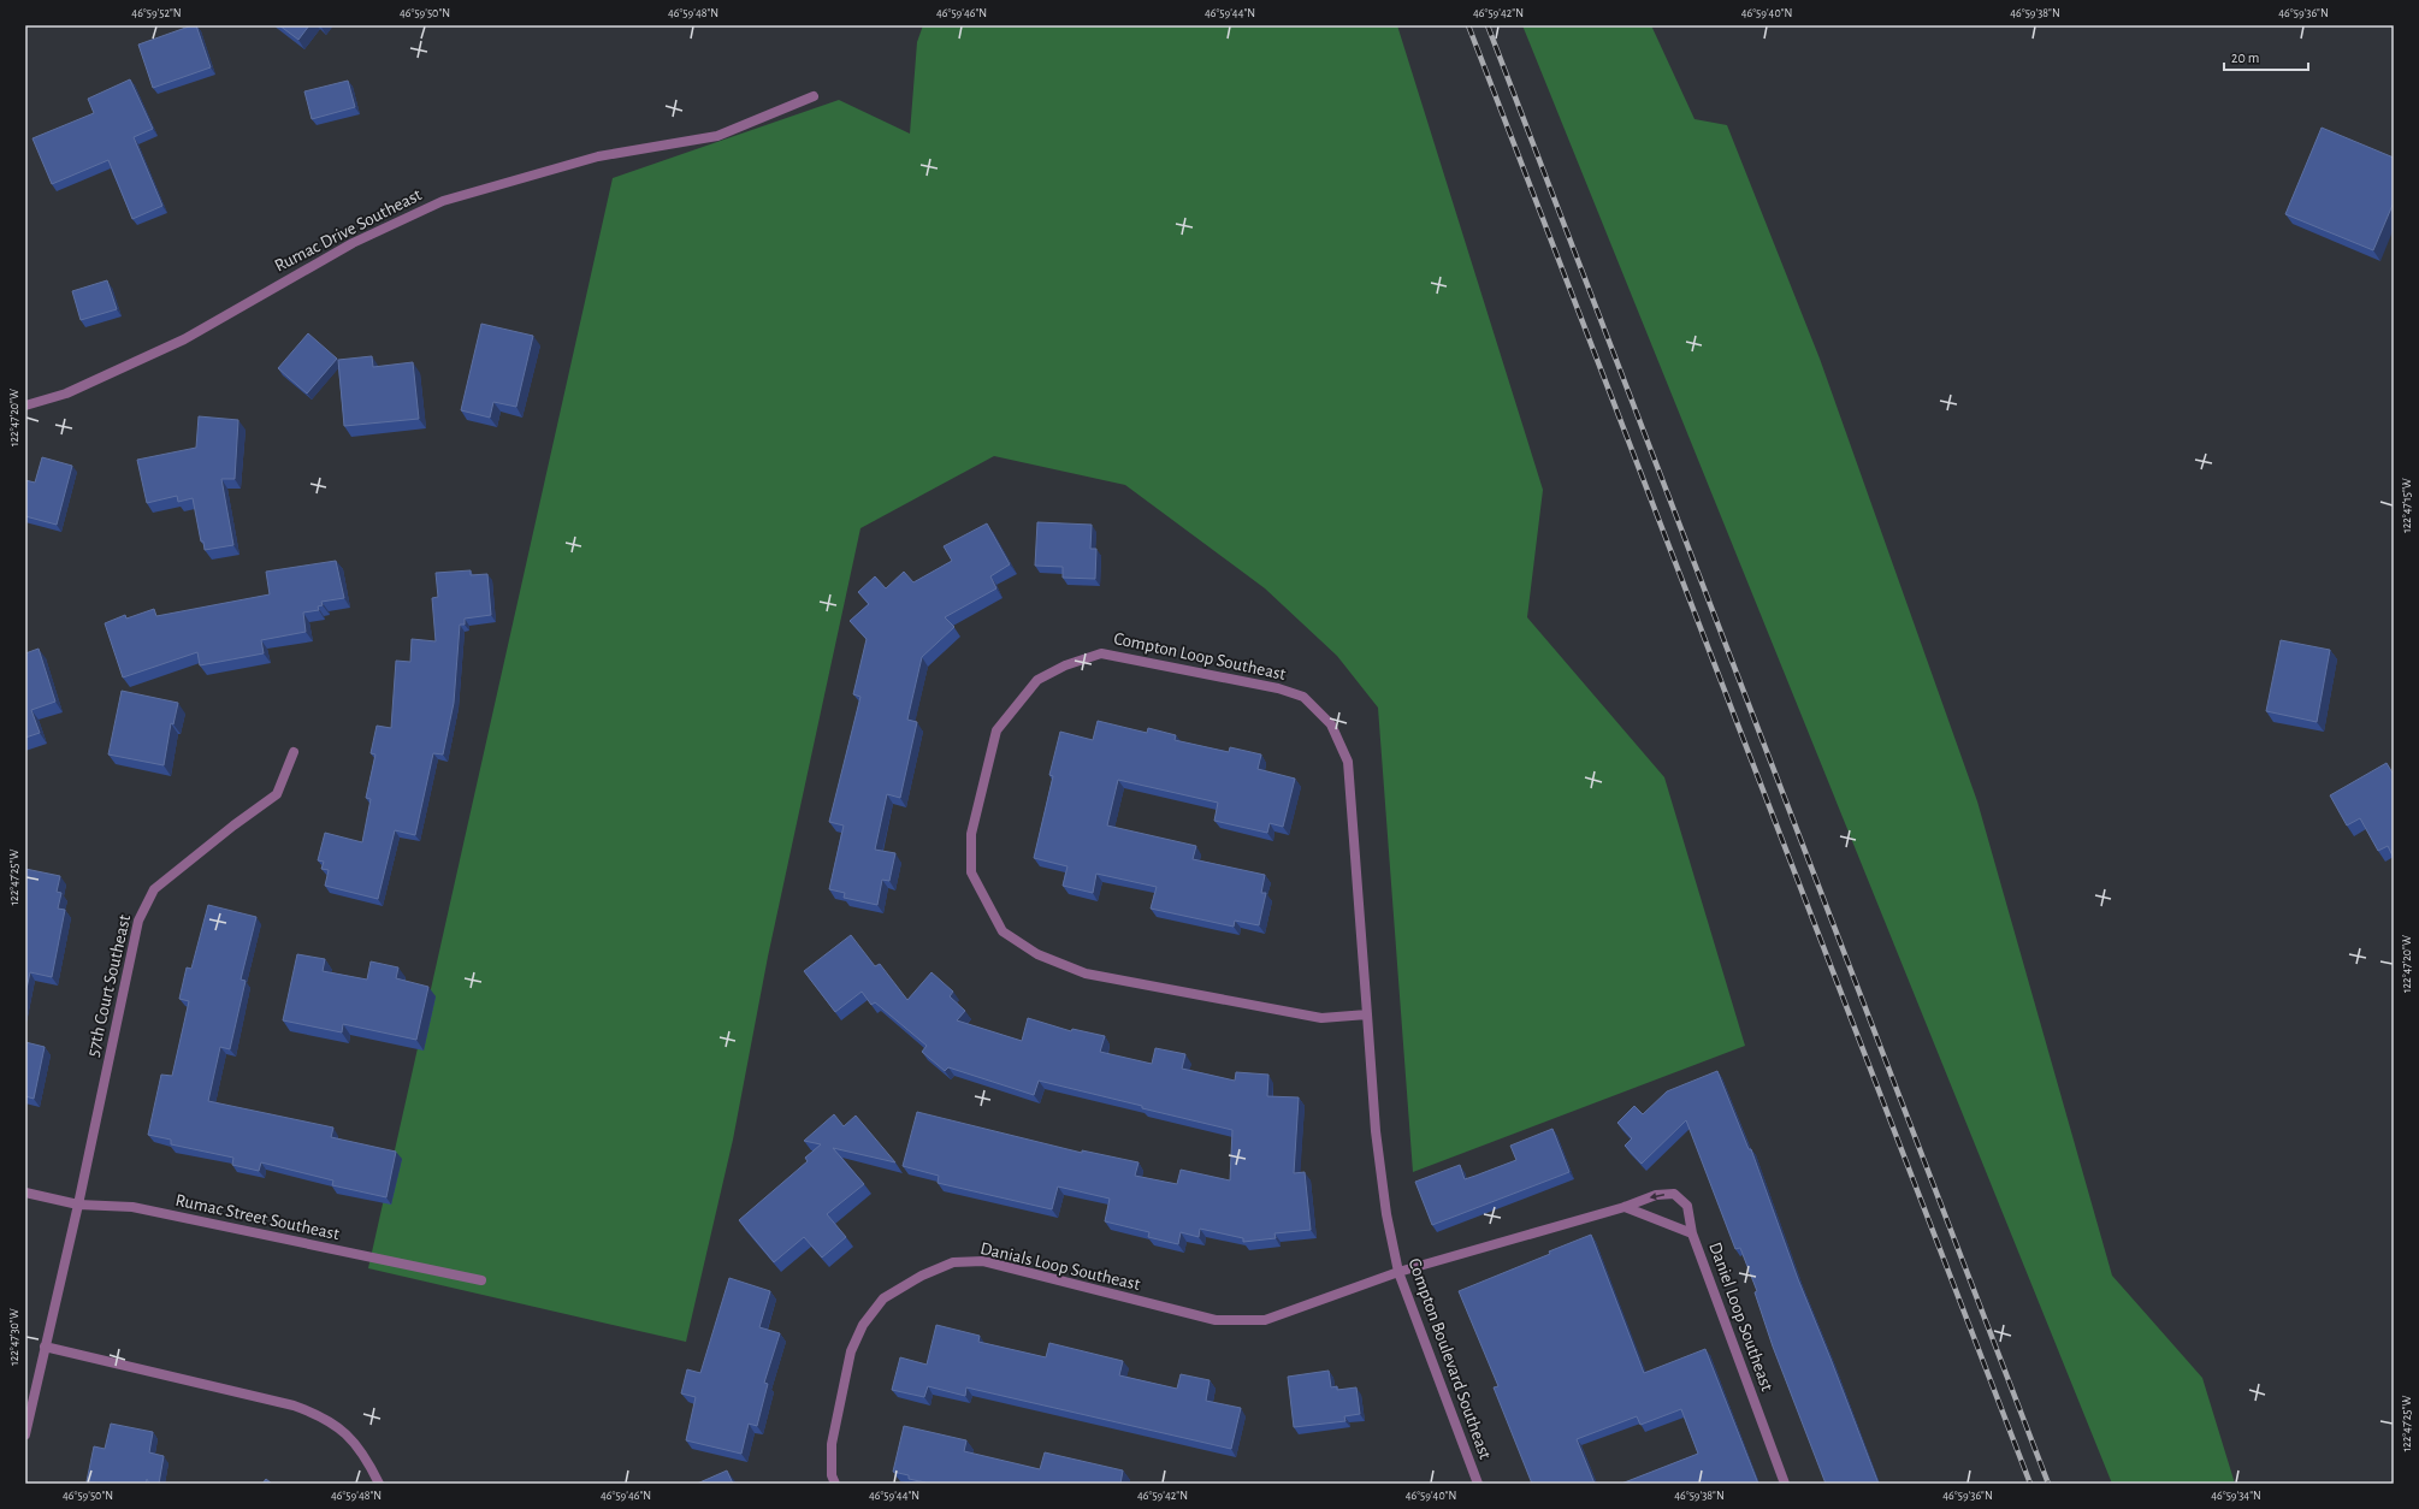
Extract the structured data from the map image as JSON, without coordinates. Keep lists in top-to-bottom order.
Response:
{
  "streets": {
    "street": [
      "Rumac Drive Southeast",
      "Compton Loop Southeast",
      "57th Court Southeast",
      "Rumac Street Southeast",
      "Danials Loop Southeast",
      "Daniel Loop Southeast",
      "Compton Boulevard Southeast"
    ]
  },
  "crossings": [
    ["Compton Loop Southeast", "Compton Boulevard Southeast"],
    ["57th Court Southeast", "Rumac Street Southeast"],
    ["Danials Loop Southeast", "Compton Boulevard Southeast"]
  ],
  "scale_bar": "20 m",
  "coordinates": [
    "46°59'52\"N",
    "46°59'50\"N",
    "46°59'48\"N",
    "46°59'46\"N",
    "46°59'44\"N",
    "46°59'42\"N",
    "46°59'40\"N",
    "46°59'38\"N",
    "46°59'36\"N",
    "122°47'20\"W",
    "122°47'15\"W",
    "122°47'25\"W",
    "122°47'30\"W",
    "46°59'34\"N"
  ]
}
